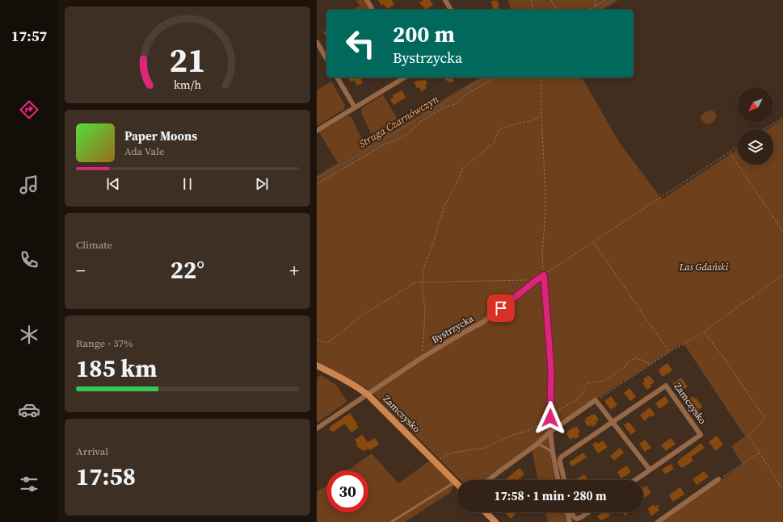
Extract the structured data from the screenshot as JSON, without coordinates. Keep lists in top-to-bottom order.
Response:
{
  "streets": {
    "street": ["Bystrzycka", "Zamczysko"]
  },
  "crossings": [
    ["Bystrzycka", "Zamczysko"]
  ],
  "water": ["Struga Czarnówczyn"],
  "parks": ["Las Gdański"],
  "north": "bottom left",
  "page": {
    "tabs": "17:57",
    "turn": ["200 m", "Bystrzycka"],
    "song": ["Paper Moons", "Ada Vale"],
    "tile": [
      "Climate",
      ["Range · 37%", "185 km"],
      ["Arrival", "17:58"]
    ],
    "heat": ["−", "22°", "+"],
    "limit": "30",
    "trip": "17:58 · 1 min · 280 m",
    "gauge": ["21", "km/h"]
  }
}
